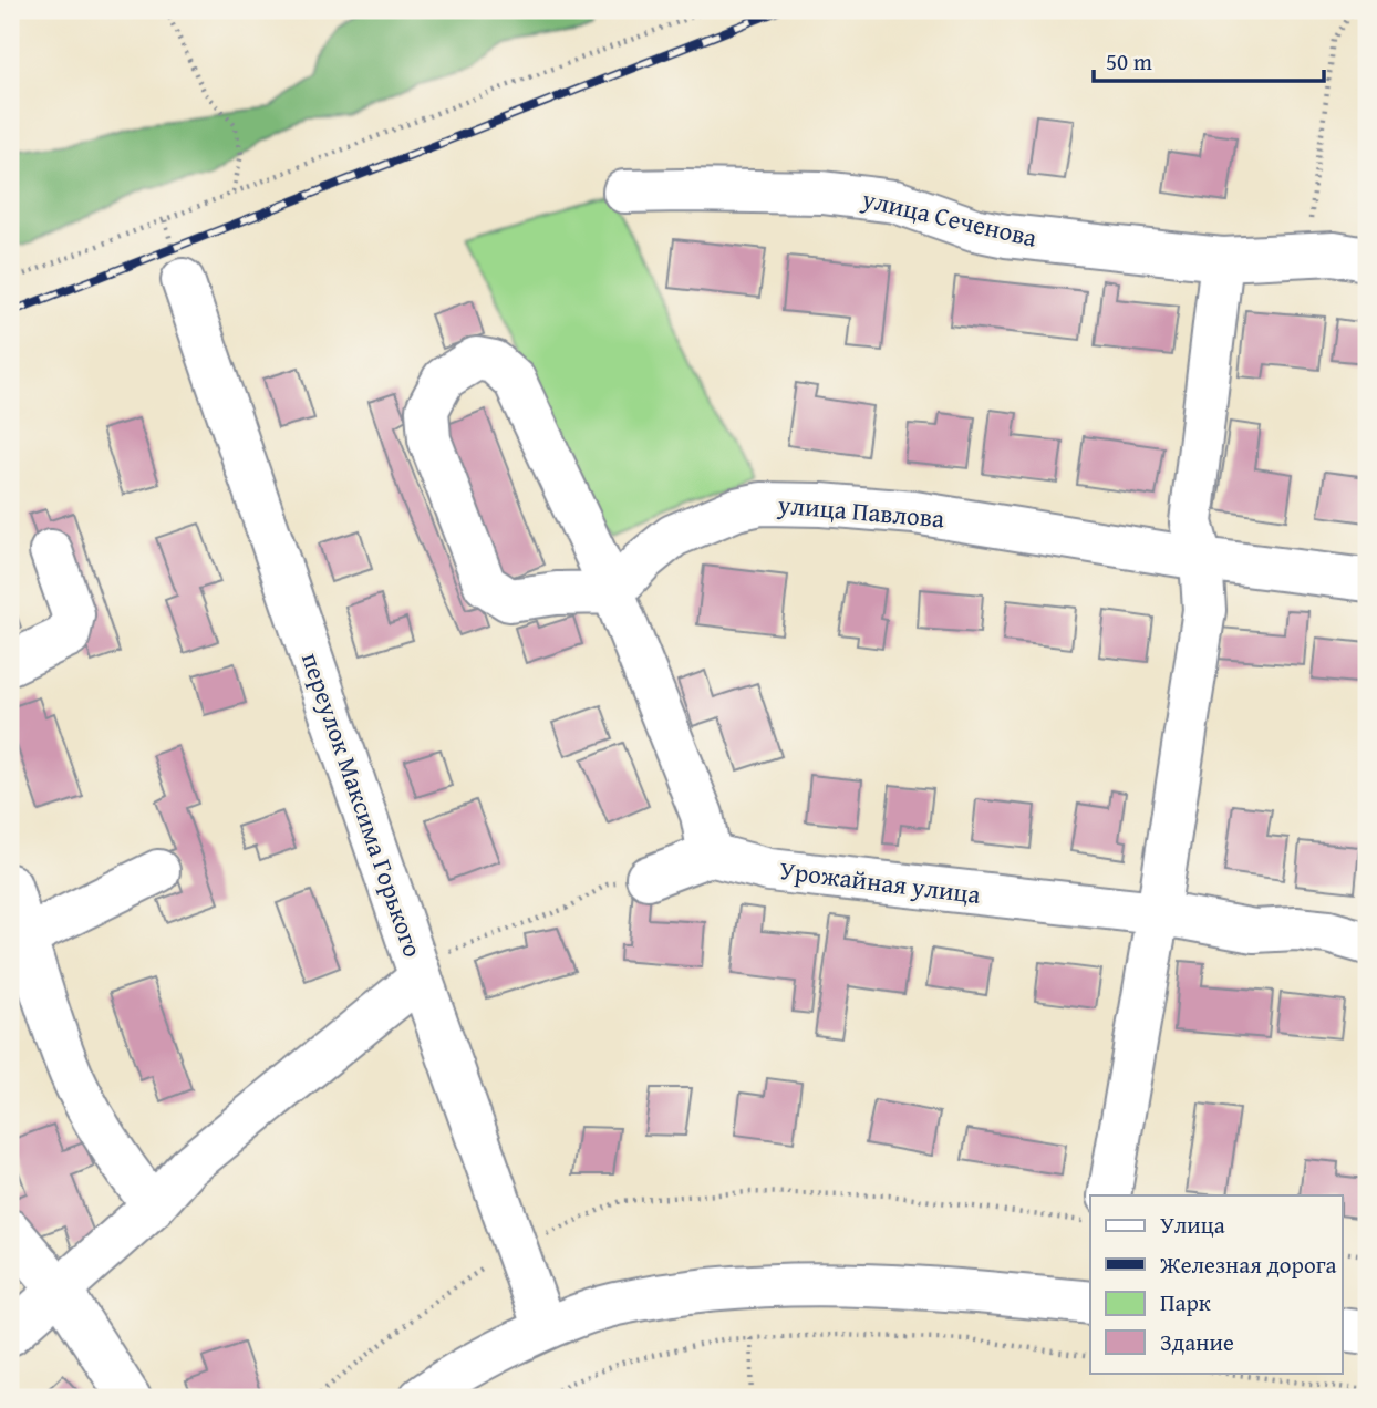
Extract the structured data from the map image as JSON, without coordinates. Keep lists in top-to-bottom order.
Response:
{
  "streets": {
    "street": [
      "улица Сеченова",
      "улица Павлова",
      "переулок Максима Горького",
      "Урожайная улица"
    ]
  },
  "legend": [
    "Улица",
    "Железная дорога",
    "Парк",
    "Здание"
  ],
  "scale_bar": "50 m"
}
